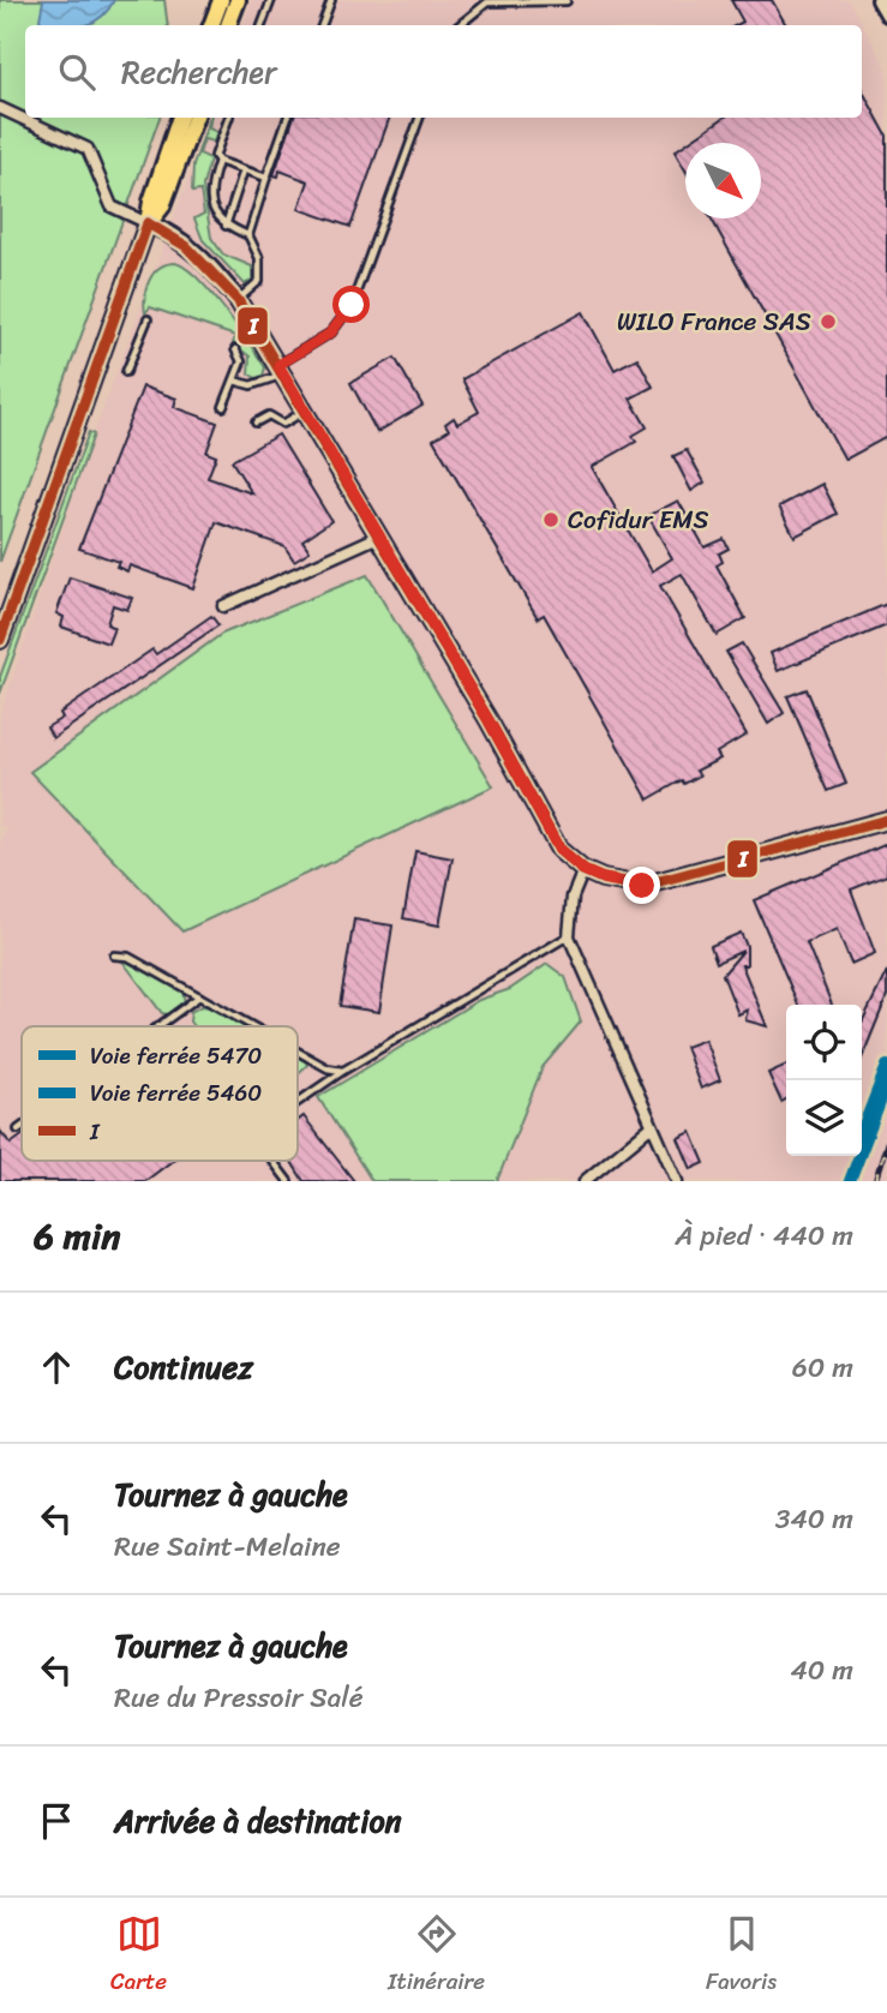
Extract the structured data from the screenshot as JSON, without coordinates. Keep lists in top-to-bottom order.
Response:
{
  "places": ["WILO France SAS", "Cofidur EMS"],
  "lines": ["transit line I", "rail line 5470", "rail line 5460"],
  "legend": ["Voie ferrée 5470", "Voie ferrée 5460", "I"],
  "north": "bottom right",
  "page": {
    "search": "Rechercher",
    "heading": ["6 min", "À pied · 440 m"],
    "list": [
      ["Continuez", "60 m"],
      ["Tournez à gauche", "Rue Saint-Melaine", "340 m"],
      ["Tournez à gauche", "Rue du Pressoir Salé", "40 m"],
      "Arrivée à destination"
    ],
    "nav": ["Carte", "Itinéraire", "Favoris"]
  }
}
